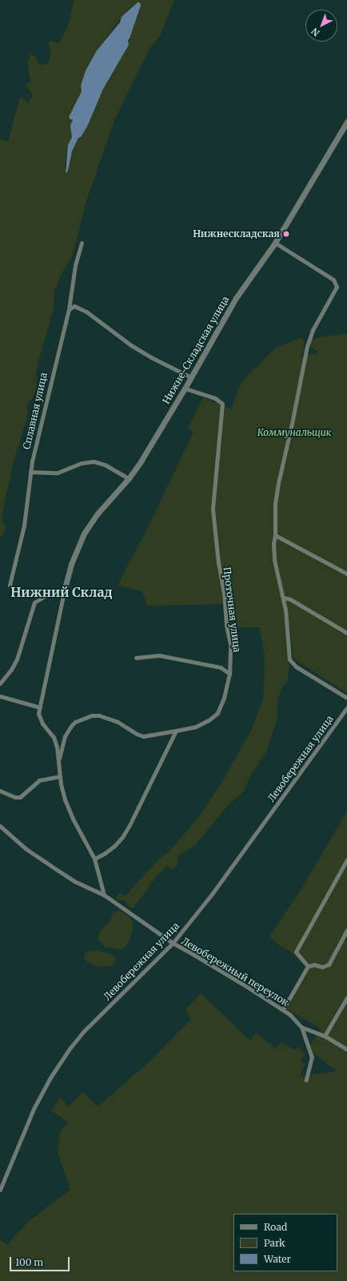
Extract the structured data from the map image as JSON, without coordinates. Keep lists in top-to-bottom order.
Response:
{
  "streets": {
    "street": [
      "Нижне-Складская улица",
      "Сплавная улица",
      "Проточная улица",
      "Левобережная улица",
      "Левобережный переулок"
    ]
  },
  "crossings": [
    ["Нижне-Складская улица", "Проточная улица"],
    ["Левобережная улица", "Левобережный переулок"]
  ],
  "districts": ["Нижний Склад"],
  "parks": ["Коммунальщик"],
  "places": ["Нижнескладская"],
  "legend": ["Road", "Park", "Water"],
  "scale_bar": "100 m",
  "north": "bottom left"
}
